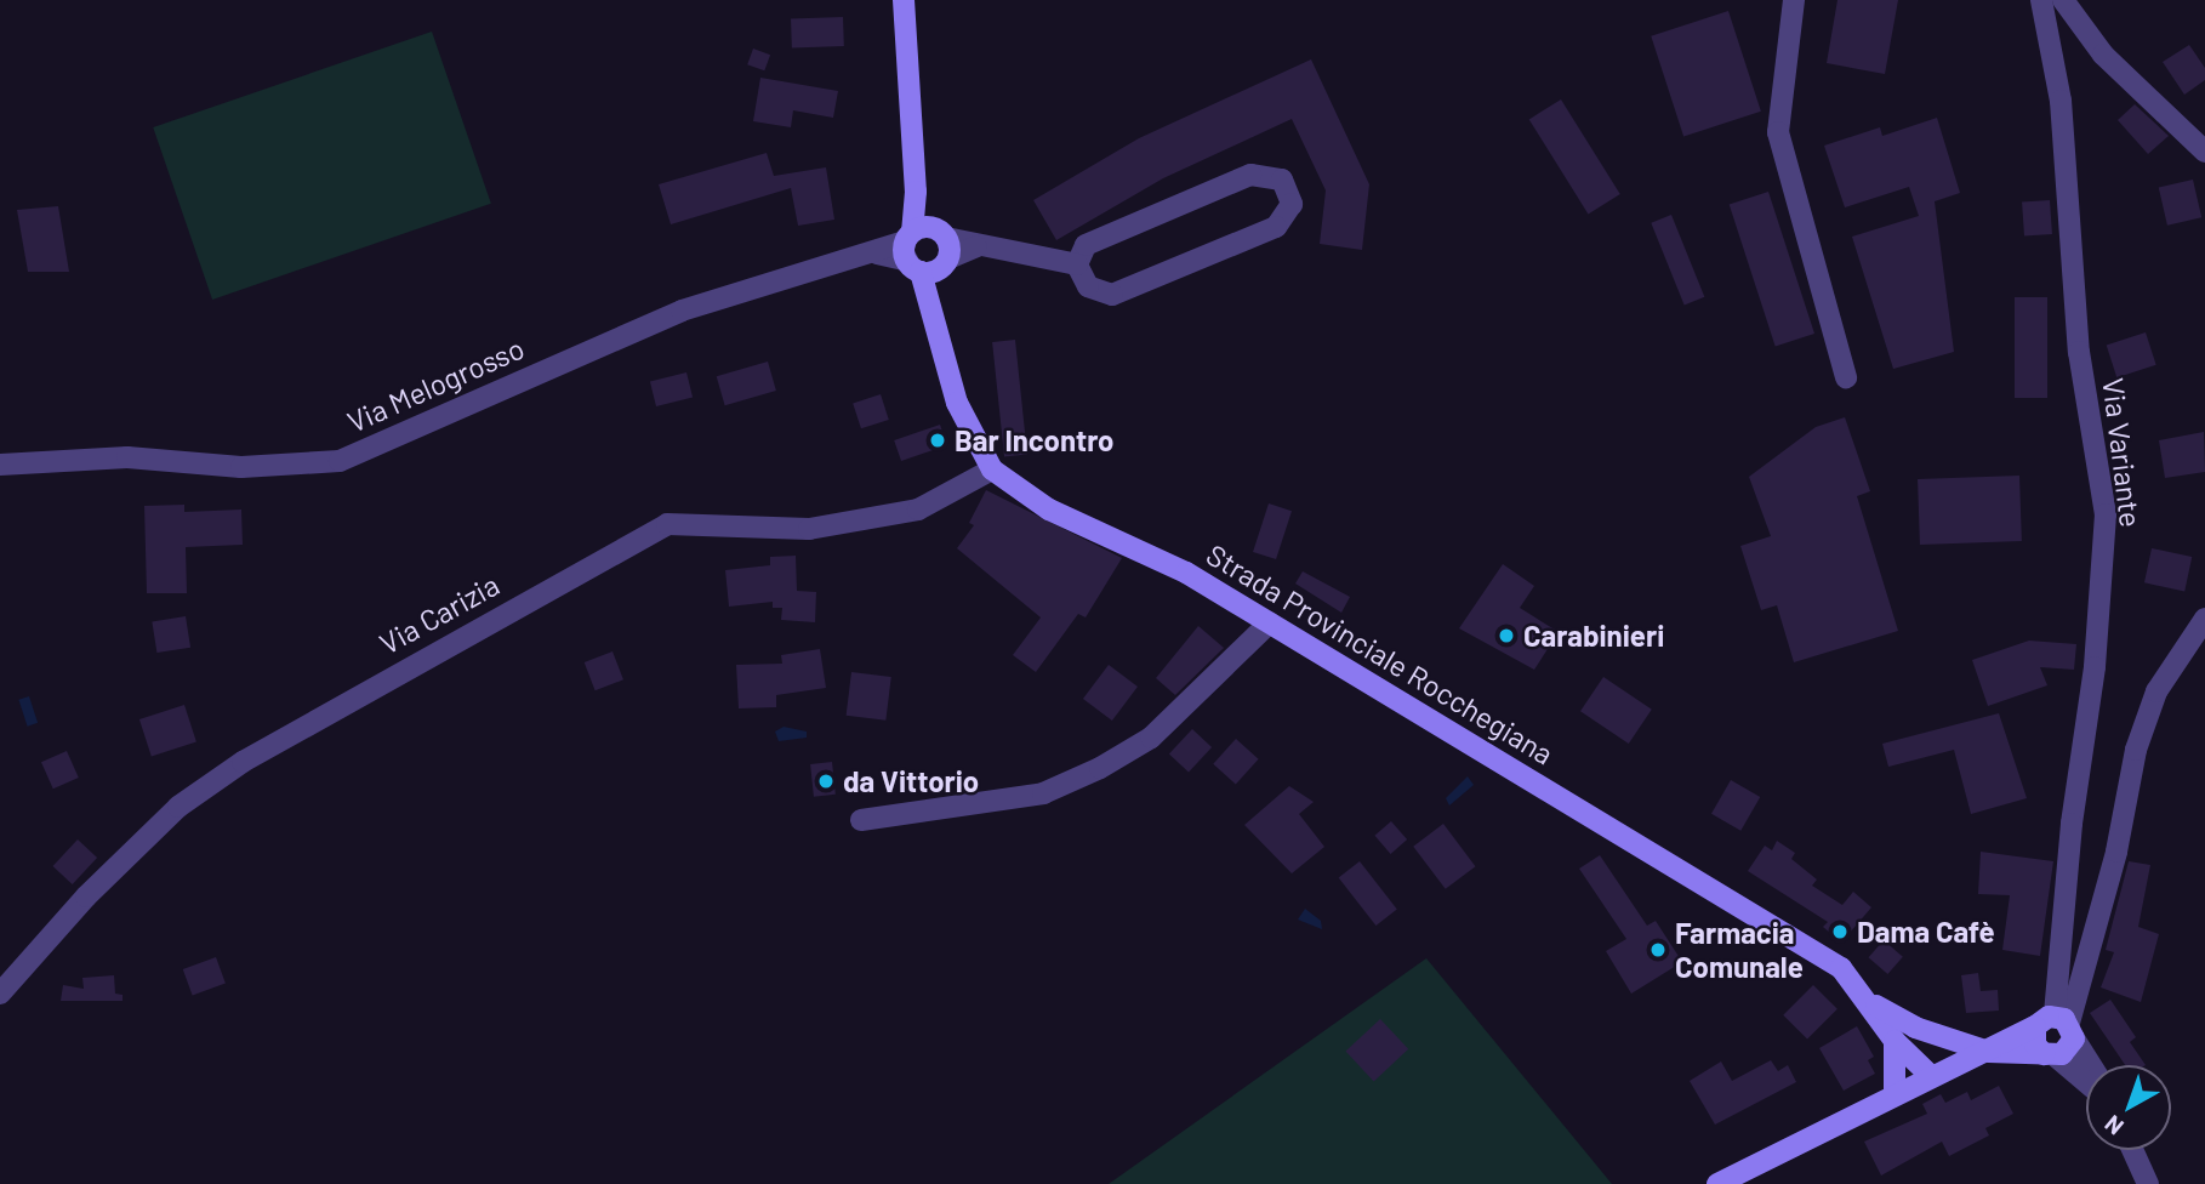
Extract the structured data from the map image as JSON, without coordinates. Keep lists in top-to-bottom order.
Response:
{
  "streets": {
    "main road": ["Strada Provinciale Rocchegiana"],
    "street": ["Via Melogrosso", "Via Variante", "Via Carizia"]
  },
  "crossings": [
    ["Via Melogrosso", "Strada Provinciale Rocchegiana"],
    ["Via Carizia", "Strada Provinciale Rocchegiana"]
  ],
  "places": [
    "Bar Incontro",
    "Carabinieri",
    "da Vittorio",
    "Dama Cafè",
    "Farmacia Comunale"
  ],
  "north": "bottom left"
}
